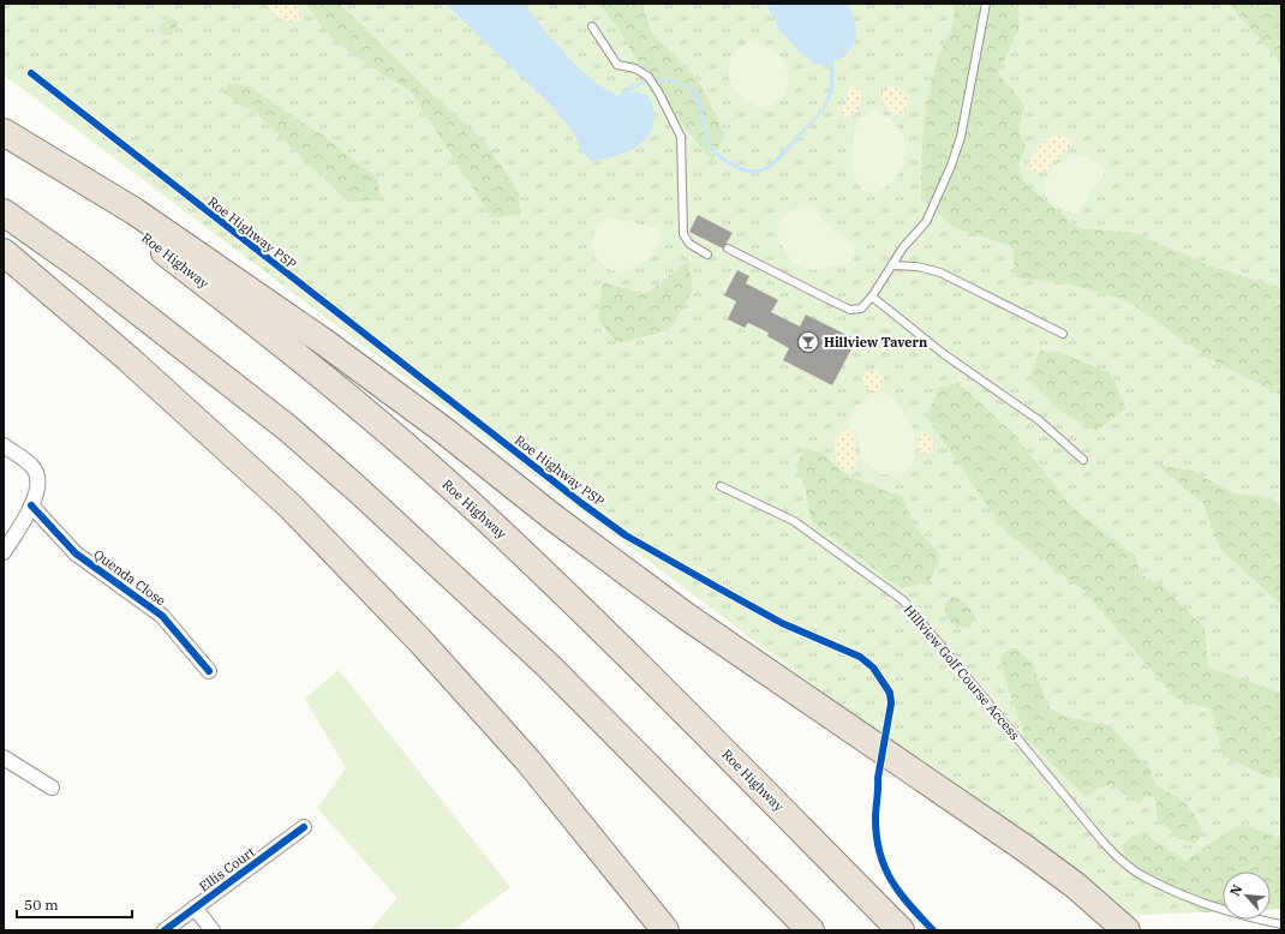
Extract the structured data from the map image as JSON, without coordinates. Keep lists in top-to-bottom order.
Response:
{
  "streets": {
    "highway": ["Roe Highway"],
    "street": ["Quenda Close", "Ellis Court"],
    "lane": ["Hillview Golf Course Access"],
    "cycle path": ["Roe Highway PSP"]
  },
  "places": {
    "bar": ["Hillview Tavern"]
  },
  "scale_bar": "50 m",
  "north": "top left"
}
